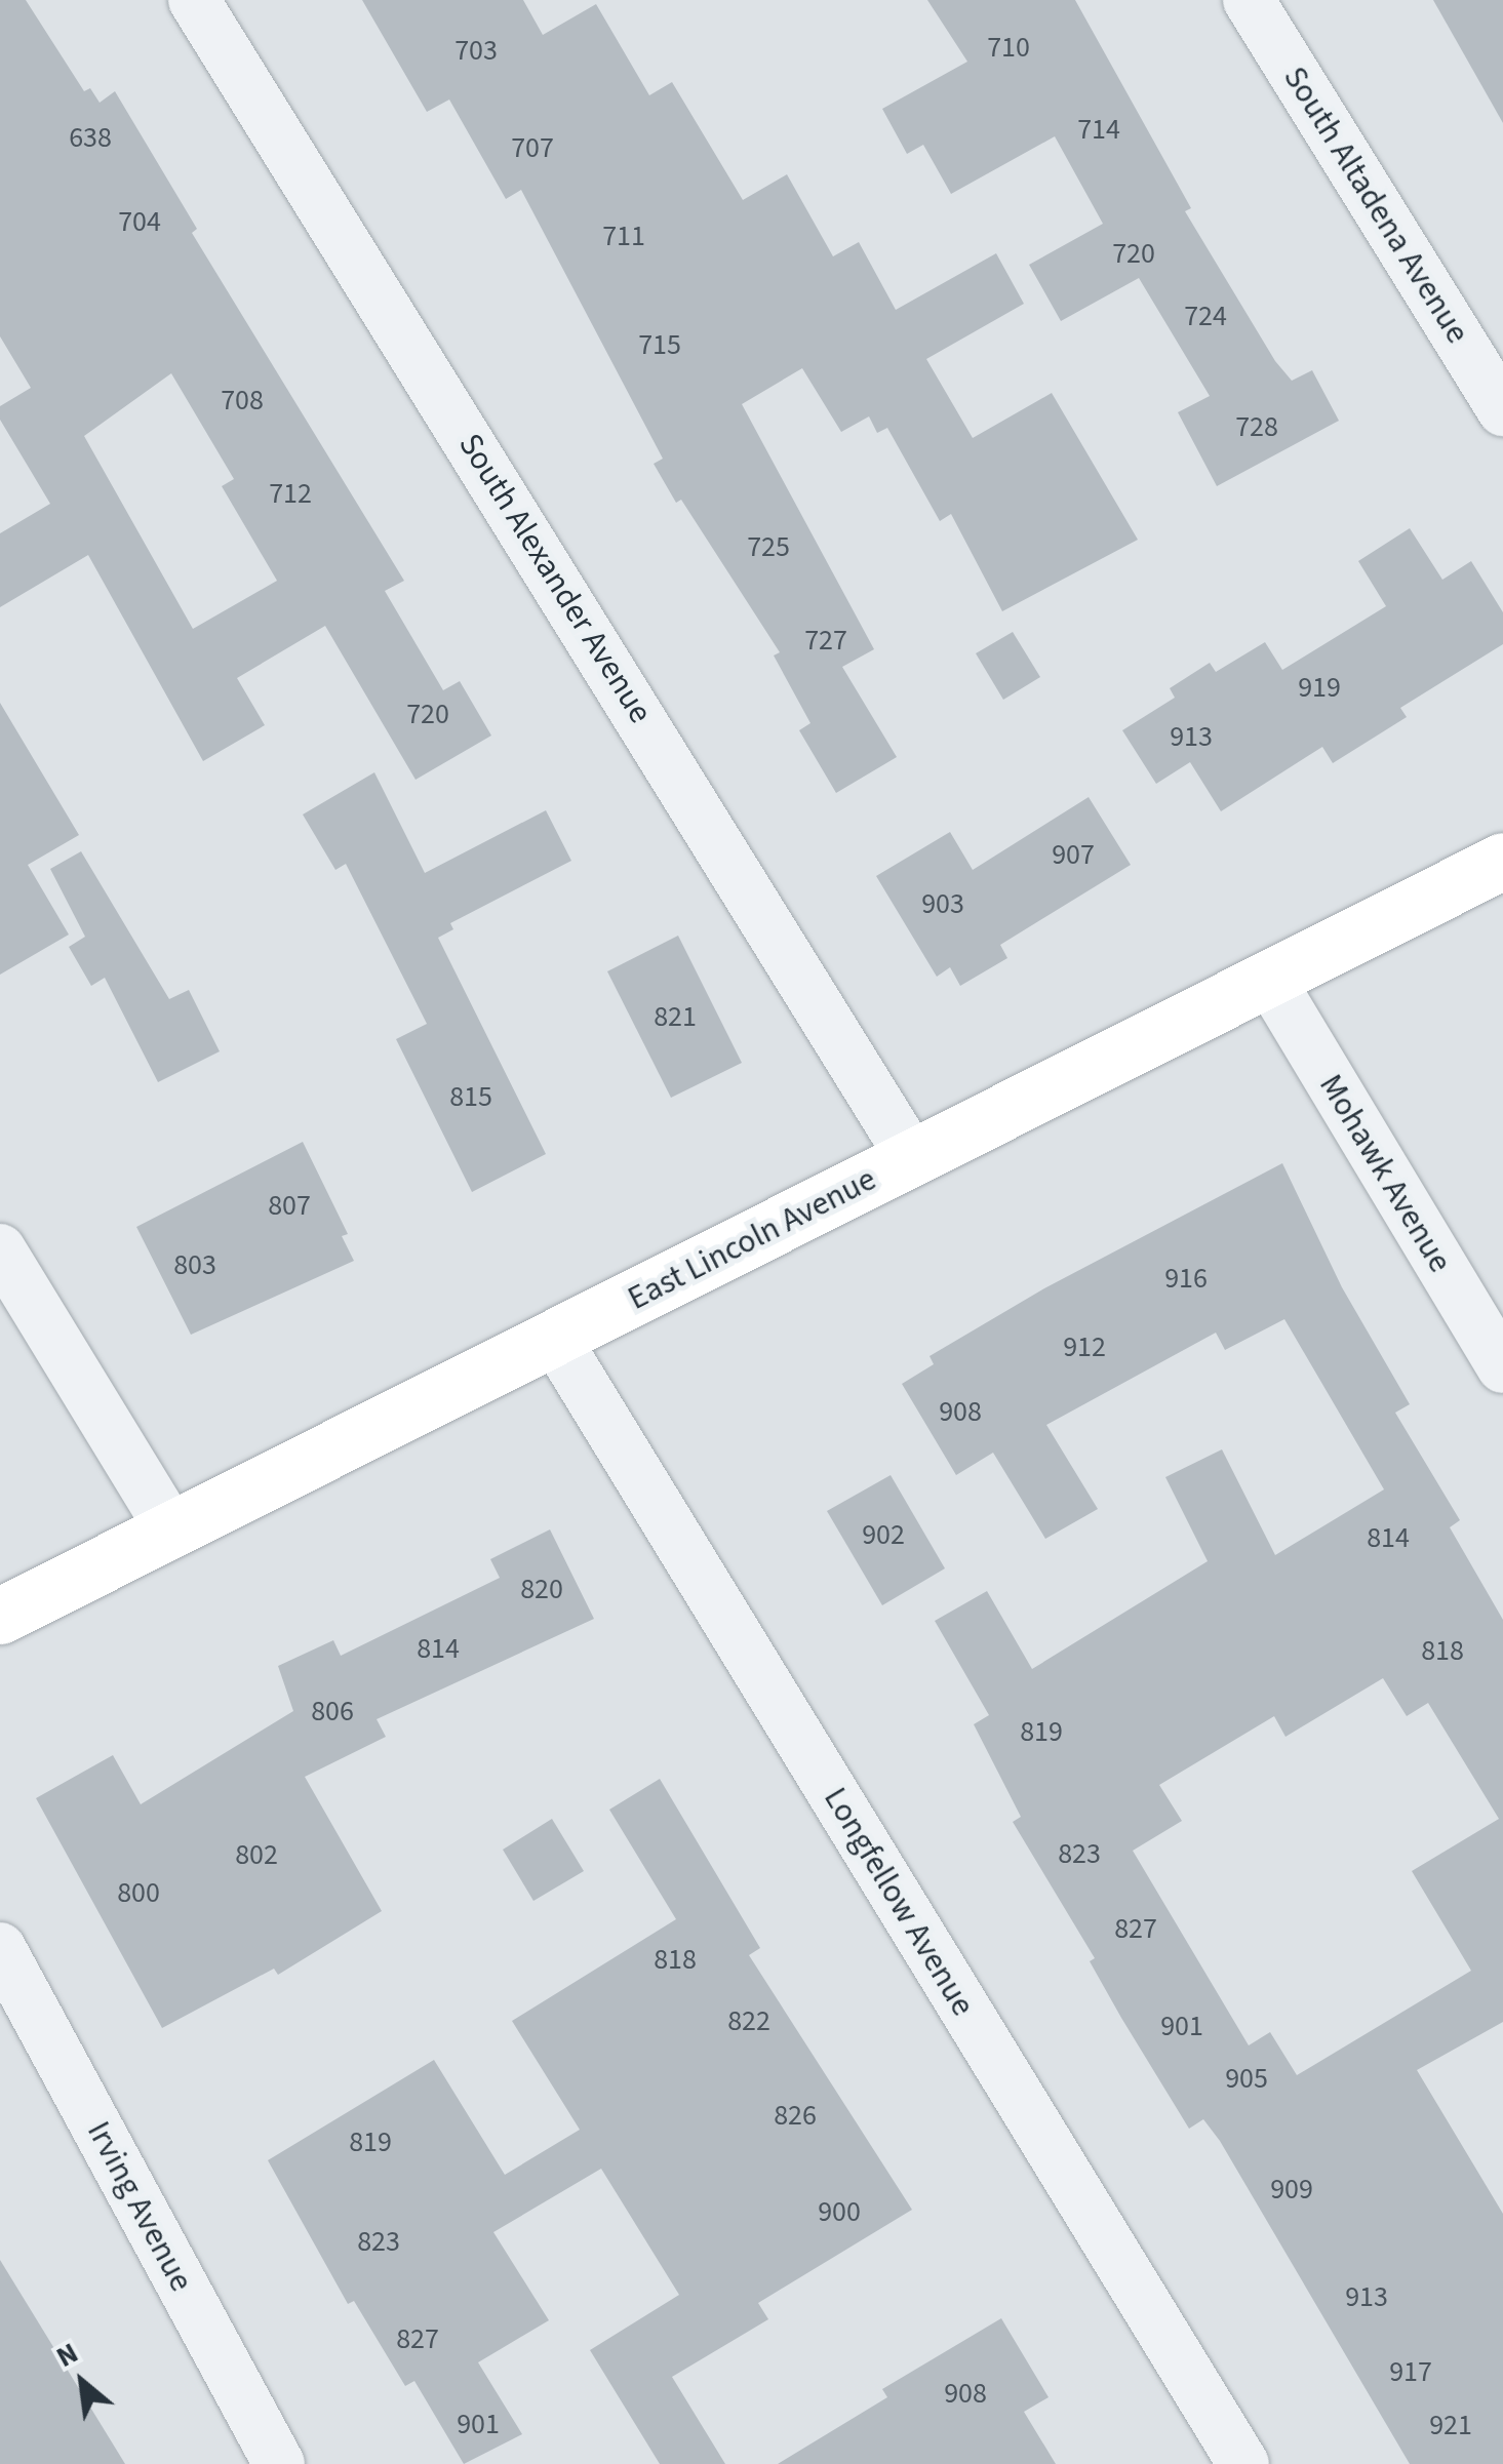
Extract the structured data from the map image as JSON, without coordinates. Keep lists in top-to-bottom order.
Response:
{
  "streets": {
    "street": [
      "South Altadena Avenue",
      "South Alexander Avenue",
      "Mohawk Avenue",
      "East Lincoln Avenue",
      "Longfellow Avenue",
      "Irving Avenue"
    ]
  },
  "crossings": [
    ["South Alexander Avenue", "East Lincoln Avenue"],
    ["Mohawk Avenue", "East Lincoln Avenue"],
    ["East Lincoln Avenue", "Longfellow Avenue"]
  ],
  "house_numbers": [
    "710",
    "703",
    "714",
    "638",
    "707",
    "704",
    "711",
    "720",
    "724",
    "715",
    "708",
    "728",
    "712",
    "725",
    "727",
    "919",
    "720",
    "913",
    "907",
    "903",
    "821",
    "815",
    "807",
    "803",
    "916",
    "912",
    "908",
    "902",
    "814",
    "820",
    "814",
    "818",
    "806",
    "819",
    "823",
    "802",
    "800",
    "827",
    "818",
    "822",
    "901",
    "905",
    "826",
    "819",
    "909",
    "900",
    "823",
    "913",
    "827",
    "917",
    "908",
    "901",
    "921"
  ],
  "north": "top left"
}
